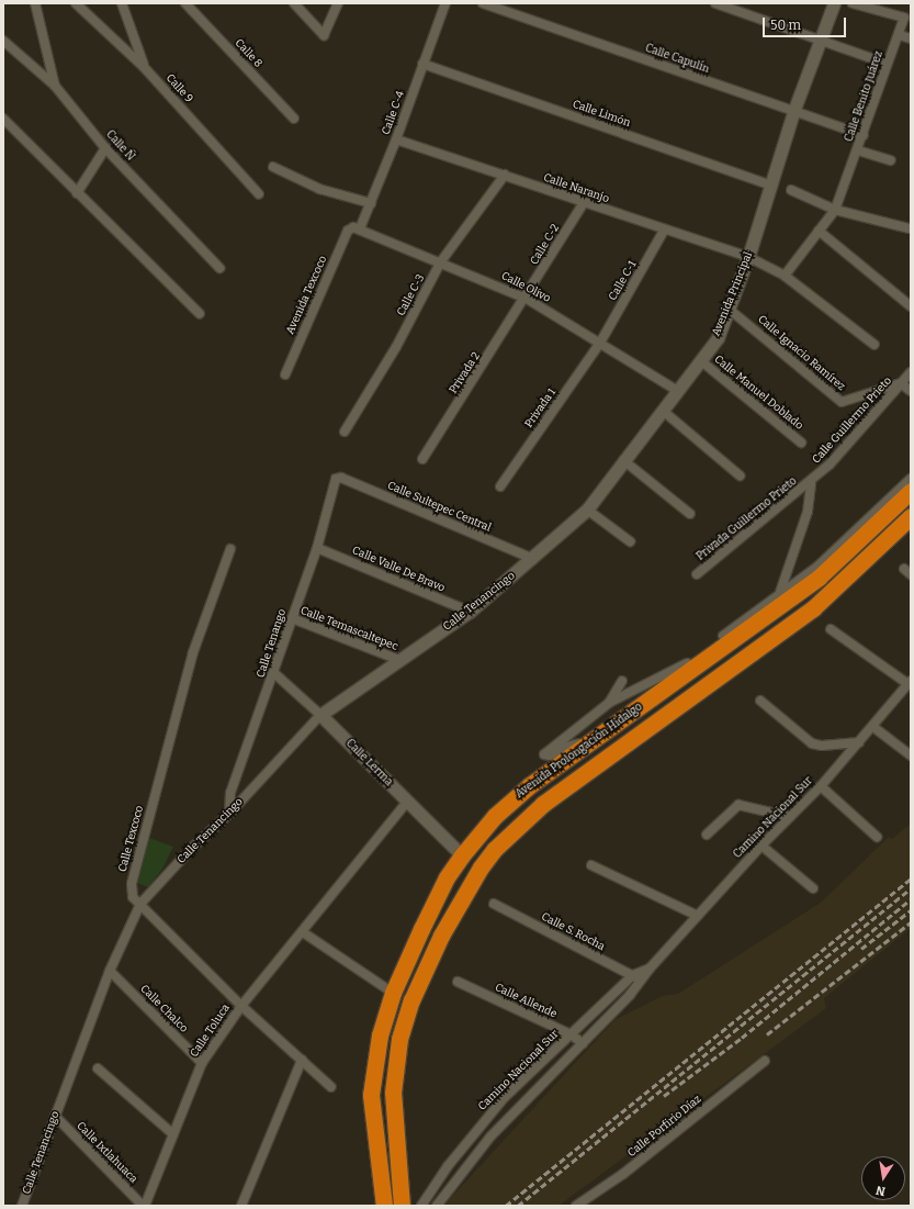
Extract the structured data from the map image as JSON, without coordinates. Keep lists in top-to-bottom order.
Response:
{
  "streets": {
    "highway": ["Avenida Prolongación Hidalgo"],
    "street": [
      "Calle 8",
      "Calle Capulín",
      "Calle 9",
      "Calle Benito Juárez",
      "Calle C-4",
      "Calle Limón",
      "Calle Ñ",
      "Calle Naranjo",
      "Calle C-2",
      "Calle C-1",
      "Calle Olivo",
      "Avenida Principal",
      "Avenida Texcoco",
      "Calle C-3",
      "Calle Ignacio Ramírez",
      "Privada 2",
      "Calle Manuel Doblado",
      "Privada 1",
      "Calle Guillermo Prieto",
      "Calle Sultepec Central",
      "Privada Guillermo Prieto",
      "Calle Valle De Bravo",
      "Calle Tenancingo",
      "Calle Temascaltepec",
      "Calle Tenango",
      "Calle Lerma",
      "Camino Nacional Sur",
      "Calle Texcoco",
      "Calle S. Rocha",
      "Calle Allende",
      "Calle Chalco",
      "Calle Toluca",
      "Calle Porfirio Díaz",
      "Calle Ixtlahuaca"
    ]
  },
  "crossings": [
    ["Calle Capulín", "Calle Benito Juárez"],
    ["Calle Capulín", "Avenida Principal"],
    ["Calle Benito Juárez", "Calle Naranjo"],
    ["Calle C-4", "Calle Limón"],
    ["Calle C-4", "Calle Naranjo"],
    ["Calle C-4", "Calle Olivo"],
    ["Calle C-4", "Avenida Texcoco"],
    ["Calle Limón", "Avenida Principal"],
    ["Calle Naranjo", "Calle C-2"],
    ["Calle Naranjo", "Calle C-1"],
    ["Calle Naranjo", "Avenida Principal"],
    ["Calle Naranjo", "Calle C-3"],
    ["Calle C-2", "Calle Olivo"],
    ["Calle C-2", "Privada 2"],
    ["Calle C-1", "Calle Olivo"],
    ["Calle C-1", "Privada 1"],
    ["Calle Olivo", "Avenida Principal"],
    ["Calle Olivo", "Avenida Texcoco"],
    ["Calle Olivo", "Calle C-3"],
    ["Calle Olivo", "Privada 2"],
    ["Calle Olivo", "Privada 1"],
    ["Avenida Principal", "Calle Ignacio Ramírez"],
    ["Avenida Principal", "Calle Manuel Doblado"],
    ["Avenida Principal", "Calle Sultepec Central"],
    ["Avenida Principal", "Calle Tenancingo"],
    ["Calle Ignacio Ramírez", "Calle Guillermo Prieto"],
    ["Calle Guillermo Prieto", "Privada Guillermo Prieto"],
    ["Calle Sultepec Central", "Calle Tenancingo"],
    ["Calle Sultepec Central", "Calle Tenango"],
    ["Calle Valle De Bravo", "Calle Tenancingo"],
    ["Calle Valle De Bravo", "Calle Tenango"],
    ["Calle Tenancingo", "Calle Temascaltepec"],
    ["Calle Tenancingo", "Calle Tenango"],
    ["Calle Tenancingo", "Calle Lerma"],
    ["Calle Tenancingo", "Calle Texcoco"],
    ["Calle Tenancingo", "Calle Chalco"],
    ["Calle Tenancingo", "Calle Ixtlahuaca"],
    ["Calle Temascaltepec", "Calle Tenango"],
    ["Calle Tenango", "Calle Lerma"],
    ["Avenida Prolongación Hidalgo", "Calle Lerma"],
    ["Calle Lerma", "Calle Toluca"],
    ["Camino Nacional Sur", "Calle S. Rocha"],
    ["Camino Nacional Sur", "Calle Allende"],
    ["Calle Texcoco", "Calle Toluca"],
    ["Calle Chalco", "Calle Toluca"],
    ["Calle Toluca", "Calle Ixtlahuaca"]
  ],
  "scale_bar": "50 m",
  "north": "bottom"
}
